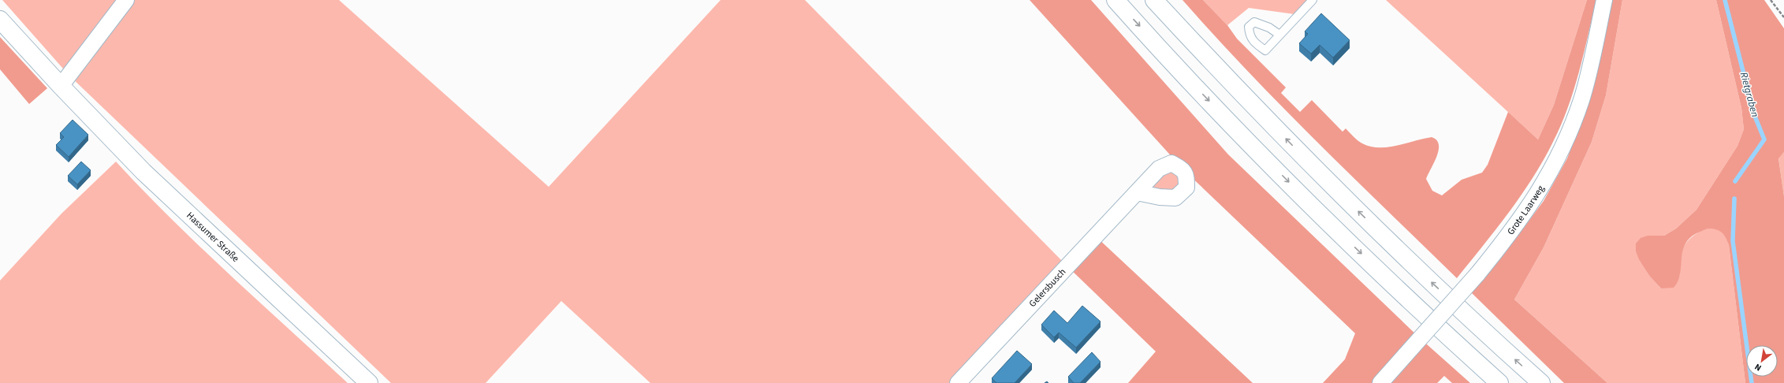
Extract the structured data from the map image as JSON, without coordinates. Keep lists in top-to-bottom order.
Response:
{
  "streets": {
    "main road": ["Hassumer Straße"],
    "street": ["Grote Laarweg", "Gelersbusch"]
  },
  "water": ["Rietgraben"],
  "north": "bottom left"
}
